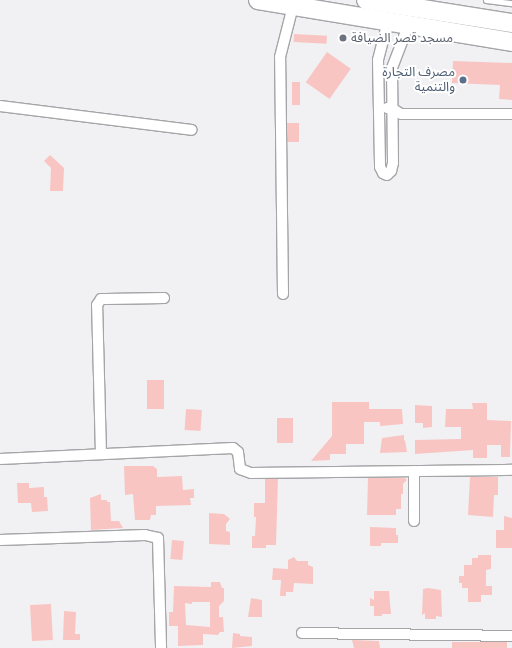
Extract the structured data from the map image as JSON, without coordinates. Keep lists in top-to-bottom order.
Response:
{
  "places": ["مسجد قصر الضيافة", "مصرف التجارة والتنمية"]
}
